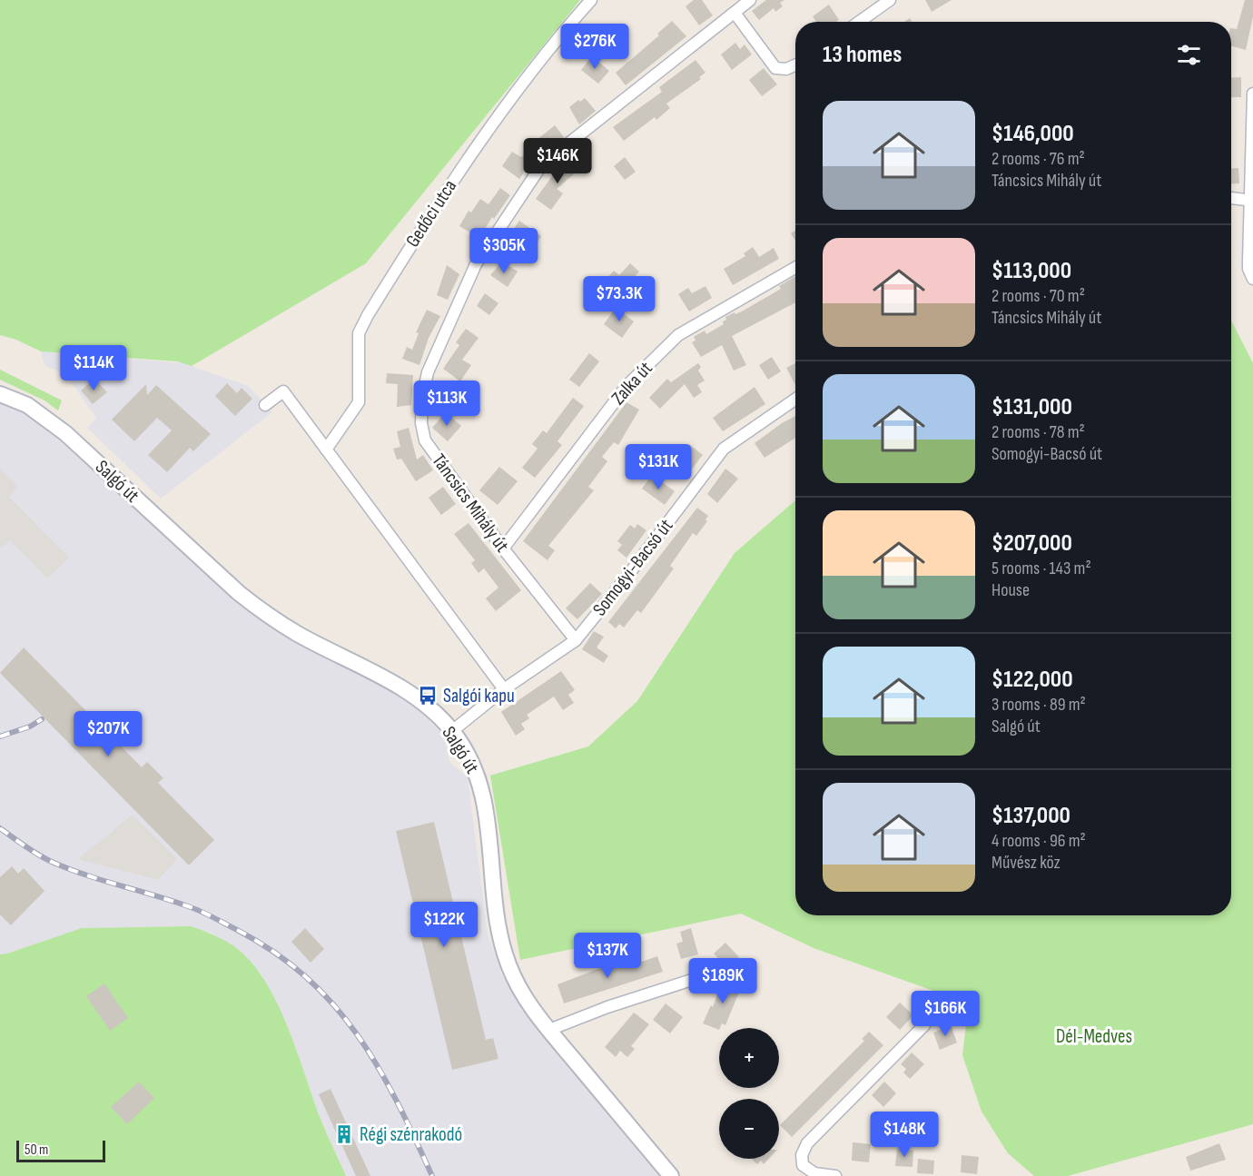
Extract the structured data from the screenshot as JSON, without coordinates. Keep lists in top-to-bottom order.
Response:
{
  "streets": {
    "main road": ["Salgó út"],
    "street": [
      "Gedőci utca",
      "Zalka út",
      "Táncsics Mihály út",
      "Somogyi-Bacsó út"
    ]
  },
  "crossings": [
    ["Zalka út", "Táncsics Mihály út"],
    ["Salgó út", "Somogyi-Bacsó út"],
    ["Táncsics Mihály út", "Somogyi-Bacsó út"]
  ],
  "parks": ["Dél-Medves"],
  "places": {
    "bus stop": ["Salgói kapu"],
    "building": ["Régi szénrakodó"]
  },
  "scale_bar": "50 m",
  "page": {
    "heading": "13 homes",
    "price": [
      "$276K",
      "$146K",
      "$305K",
      "$73.3K",
      "$114K",
      "$113K",
      "$131K",
      "$207K",
      "$122K",
      "$137K",
      "$189K",
      "$166K",
      "$148K"
    ],
    "list": [
      {
        "name": "$146,000",
        "note": "2 rooms · 76 m² · Táncsics Mihály út"
      },
      {
        "name": "$113,000",
        "note": "2 rooms · 70 m² · Táncsics Mihály út"
      },
      {
        "name": "$131,000",
        "note": "2 rooms · 78 m² · Somogyi-Bacsó út"
      },
      {
        "name": "$207,000",
        "note": "5 rooms · 143 m² · House"
      },
      {
        "name": "$122,000",
        "note": "3 rooms · 89 m² · Salgó út"
      },
      {
        "name": "$137,000",
        "note": "4 rooms · 96 m² · Művész köz"
      }
    ],
    "map_buttons": ["+", "−"],
    "scale": "50 m"
  }
}
